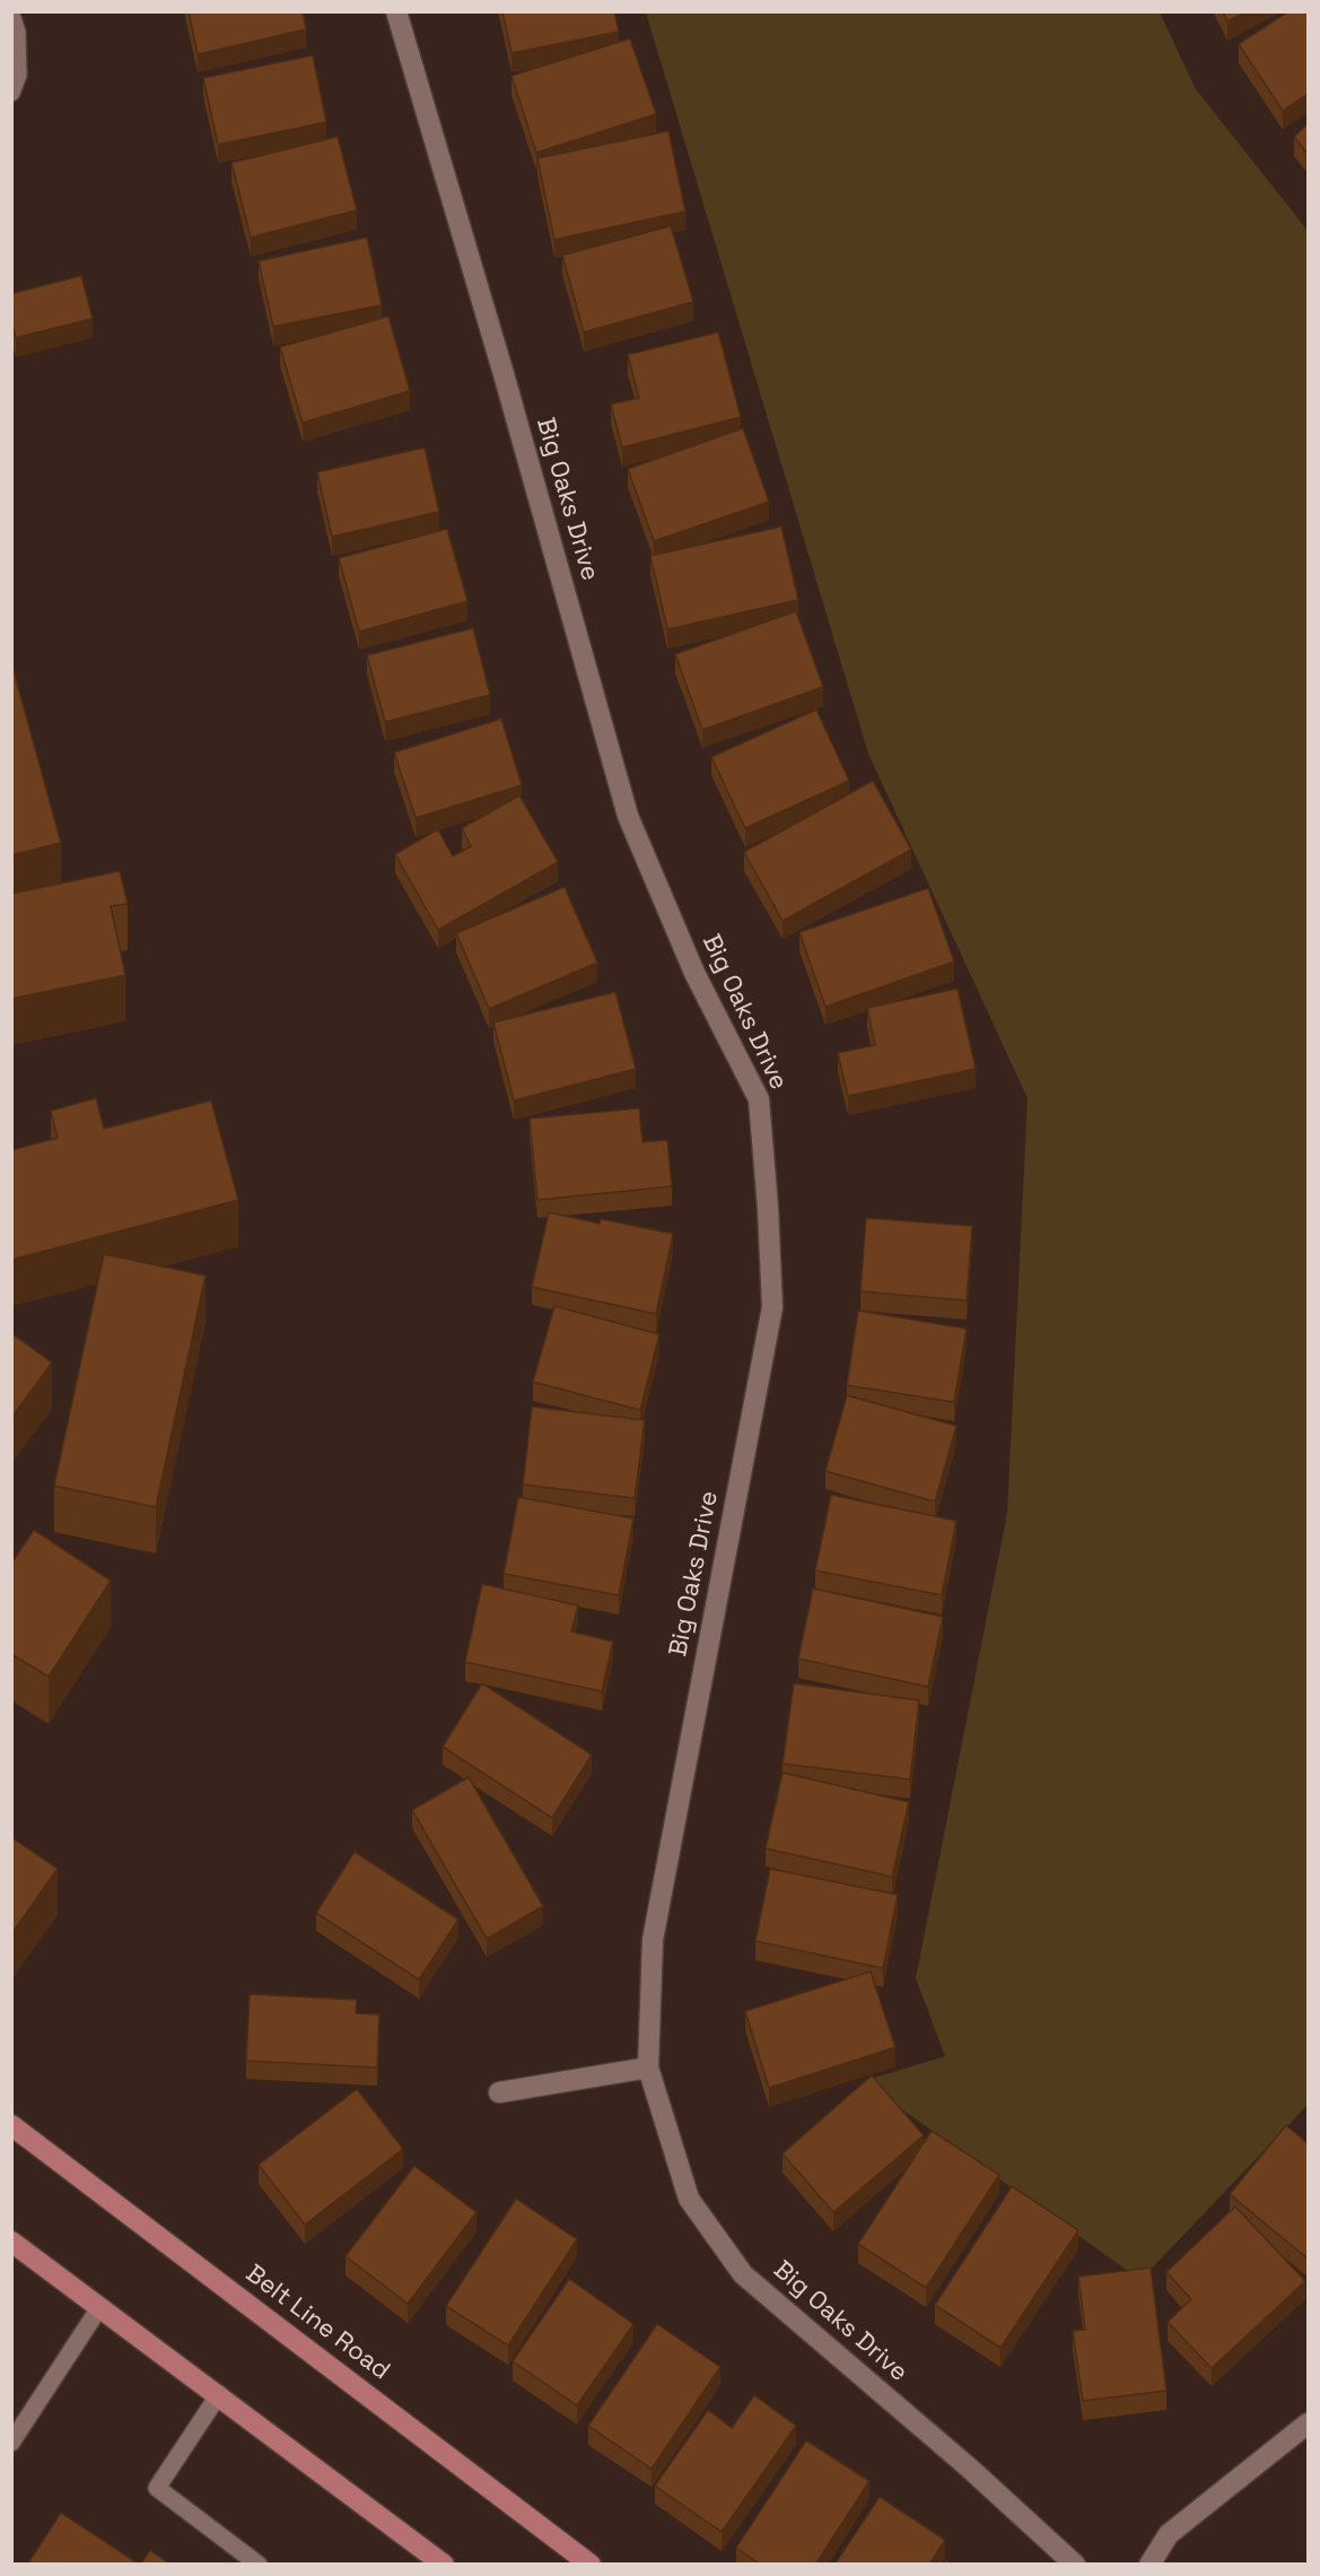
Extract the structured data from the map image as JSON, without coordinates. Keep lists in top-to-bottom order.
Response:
{
  "streets": {
    "main road": ["Belt Line Road"],
    "street": ["Big Oaks Drive"]
  }
}
